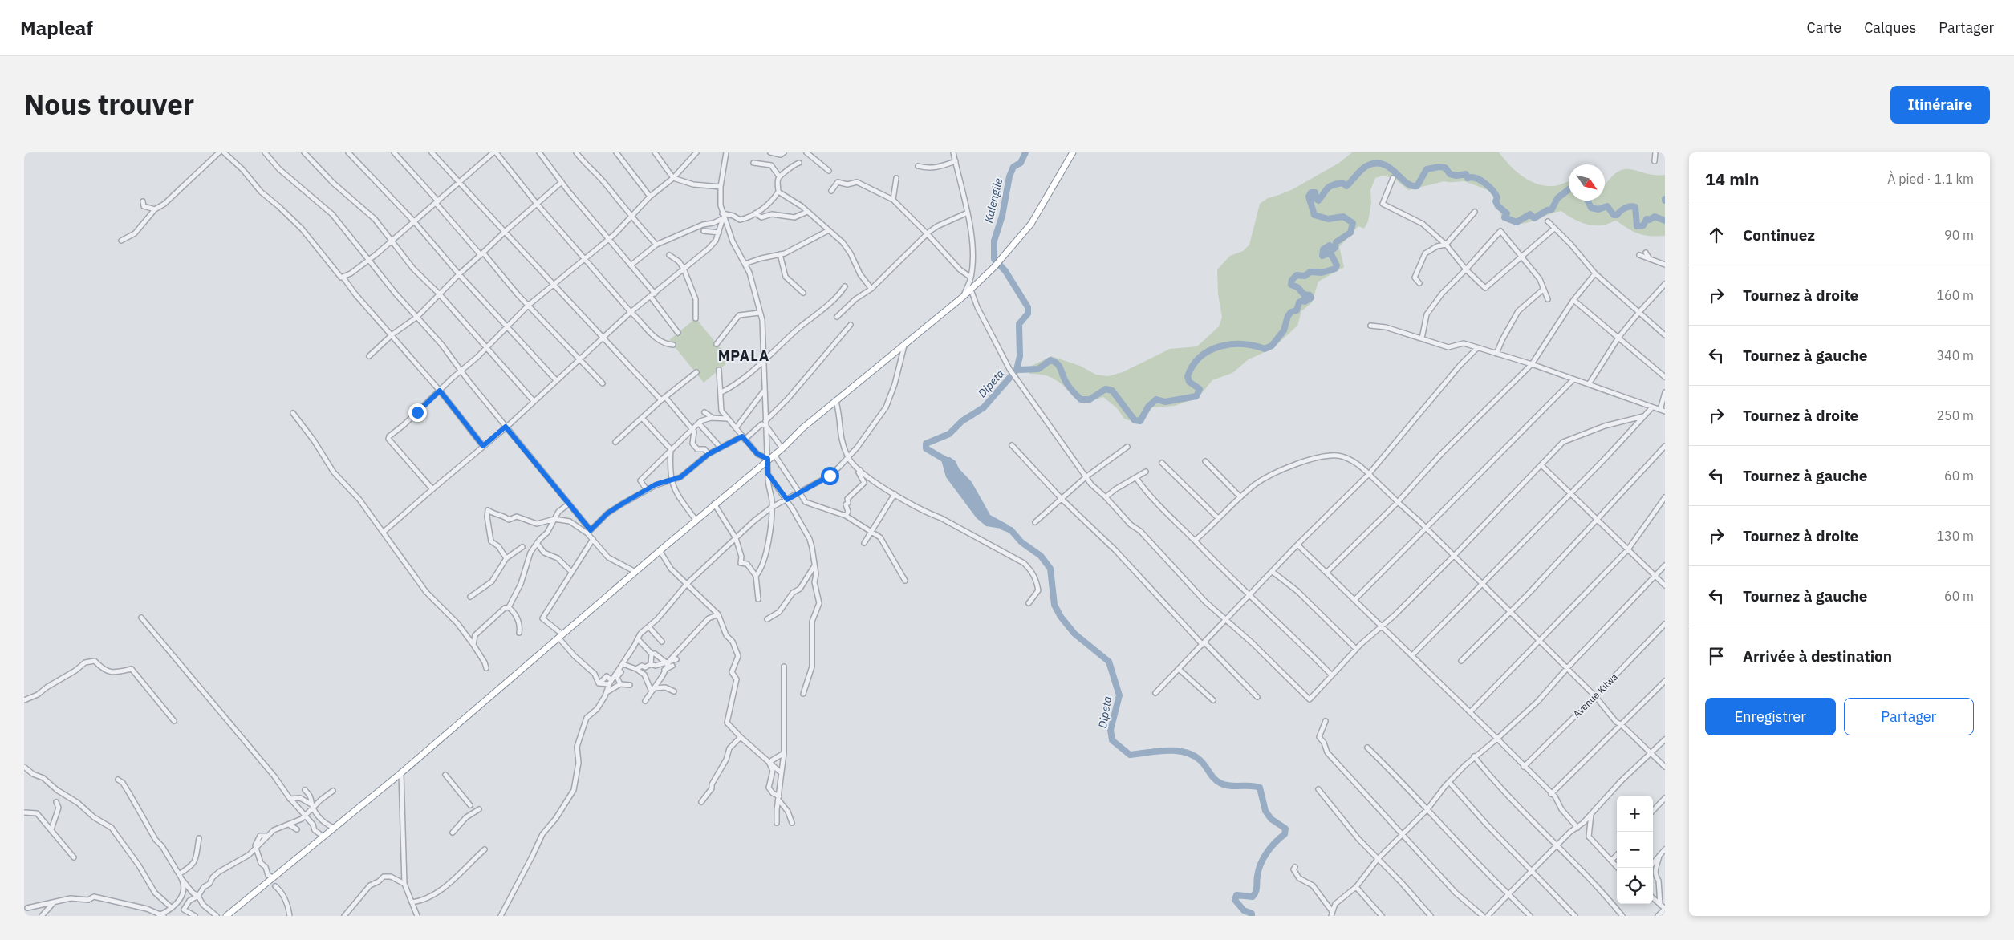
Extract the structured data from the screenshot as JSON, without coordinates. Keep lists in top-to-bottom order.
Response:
{
  "streets": {
    "street": ["Avenue Kilwa"]
  },
  "districts": ["MPALA"],
  "water": ["Kalengile", "Dipeta"],
  "north": "bottom right",
  "page": {
    "header": "Mapleaf",
    "nav": ["Carte", "Calques", "Partager"],
    "title": "Nous trouver",
    "buttons": [
      "Itinéraire",
      ["Enregistrer", "Partager"]
    ],
    "heading": ["14 min", "À pied · 1.1 km"],
    "list": [
      ["Continuez", "90 m"],
      ["Tournez à droite", "160 m"],
      ["Tournez à gauche", "340 m"],
      ["Tournez à droite", "250 m"],
      ["Tournez à gauche", "60 m"],
      ["Tournez à droite", "130 m"],
      ["Tournez à gauche", "60 m"],
      "Arrivée à destination"
    ],
    "map_buttons": ["+", "−"]
  }
}
